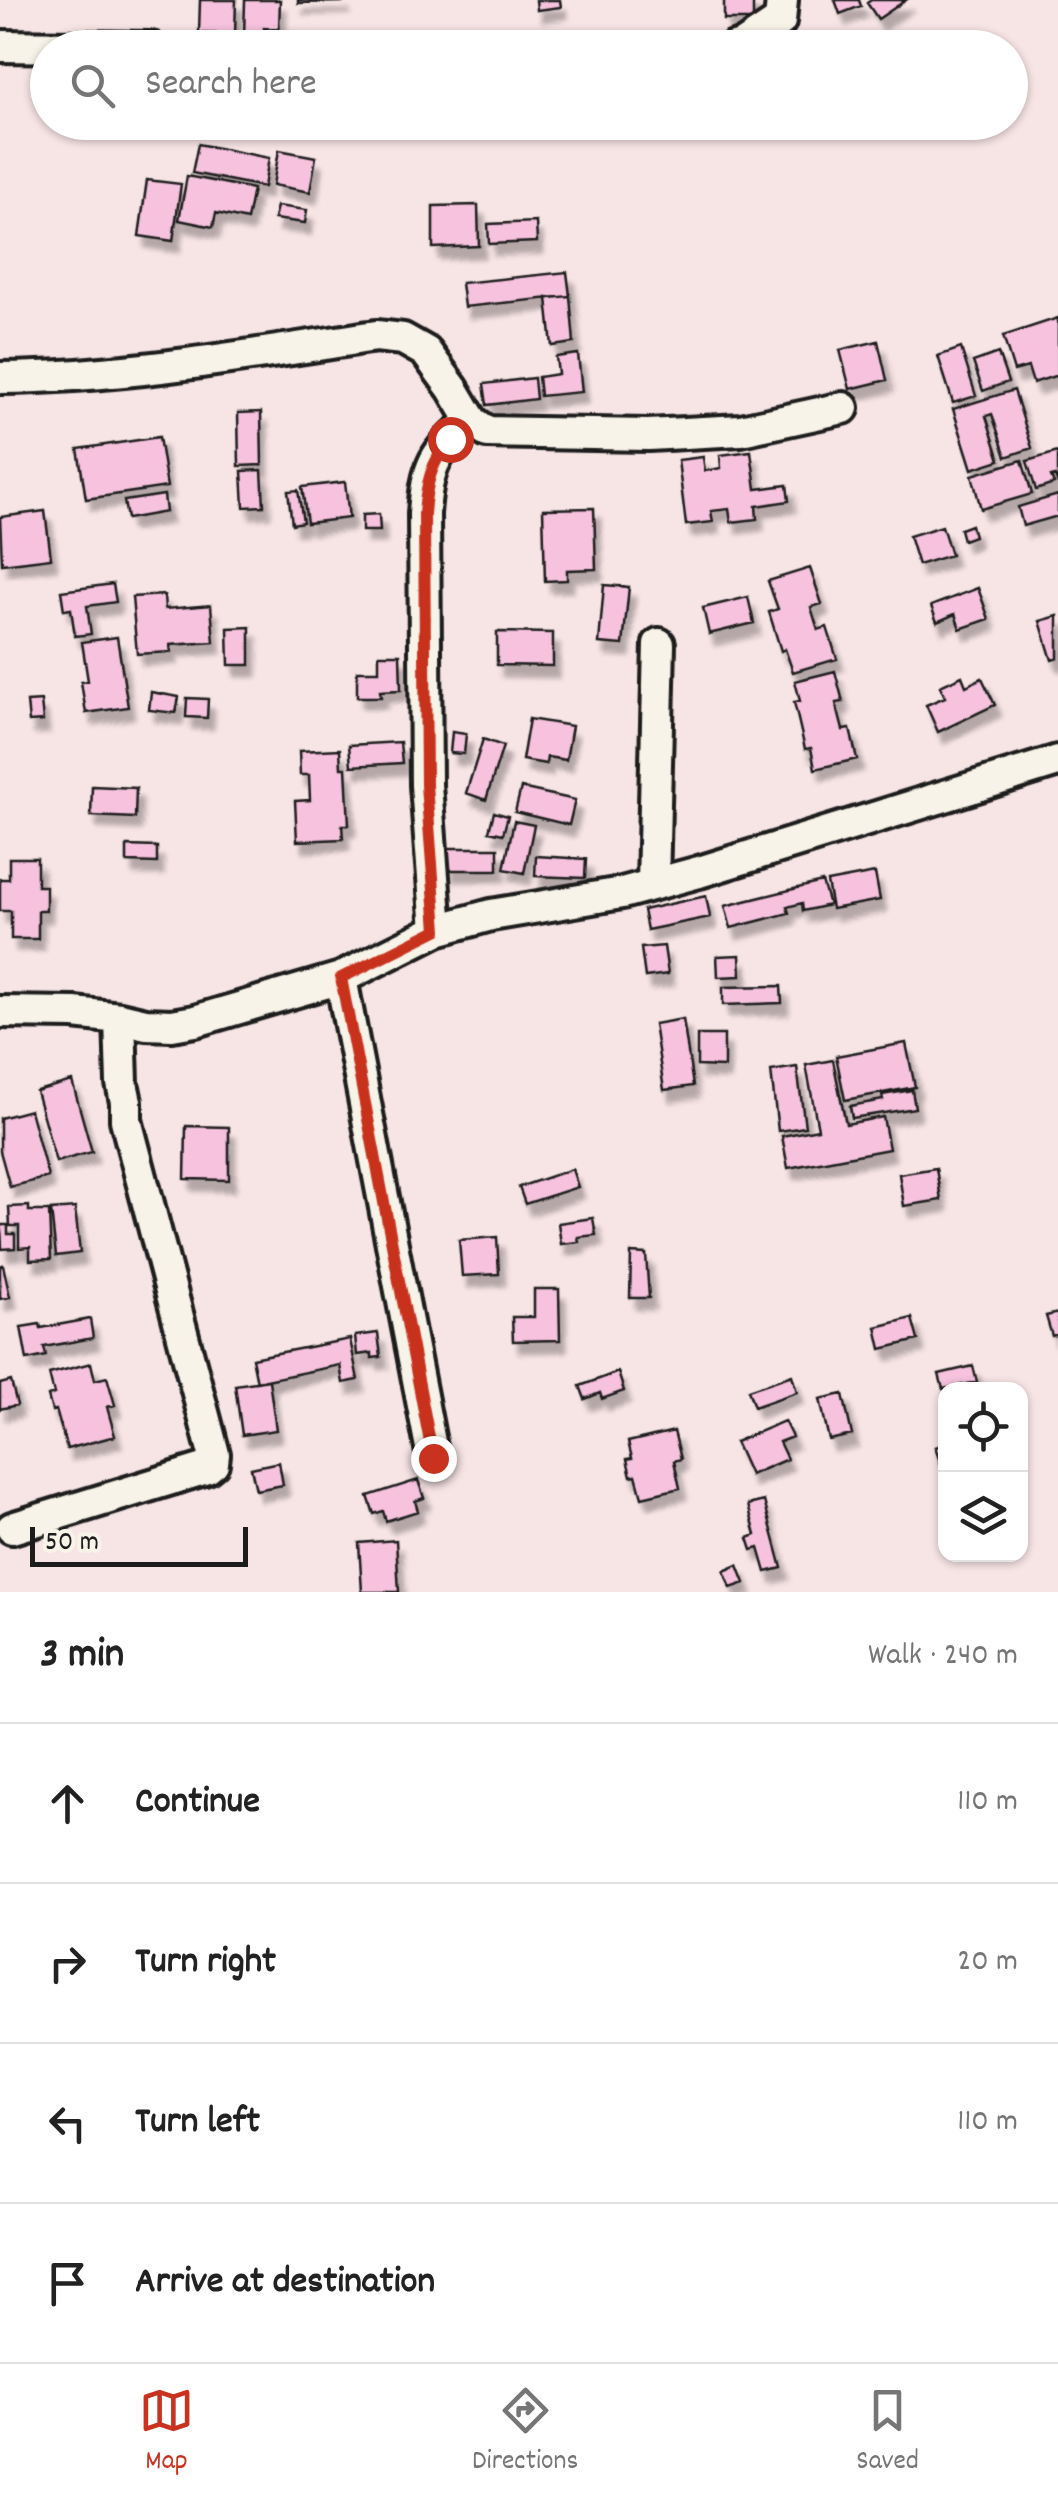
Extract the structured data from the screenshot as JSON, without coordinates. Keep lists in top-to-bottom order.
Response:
{
  "scale_bar": "50 m",
  "page": {
    "search": "Search here",
    "scale": "50 m",
    "heading": ["3 min", "Walk · 240 m"],
    "list": [
      ["Continue", "110 m"],
      ["Turn right", "20 m"],
      ["Turn left", "110 m"],
      "Arrive at destination"
    ],
    "nav": ["Map", "Directions", "Saved"]
  }
}
